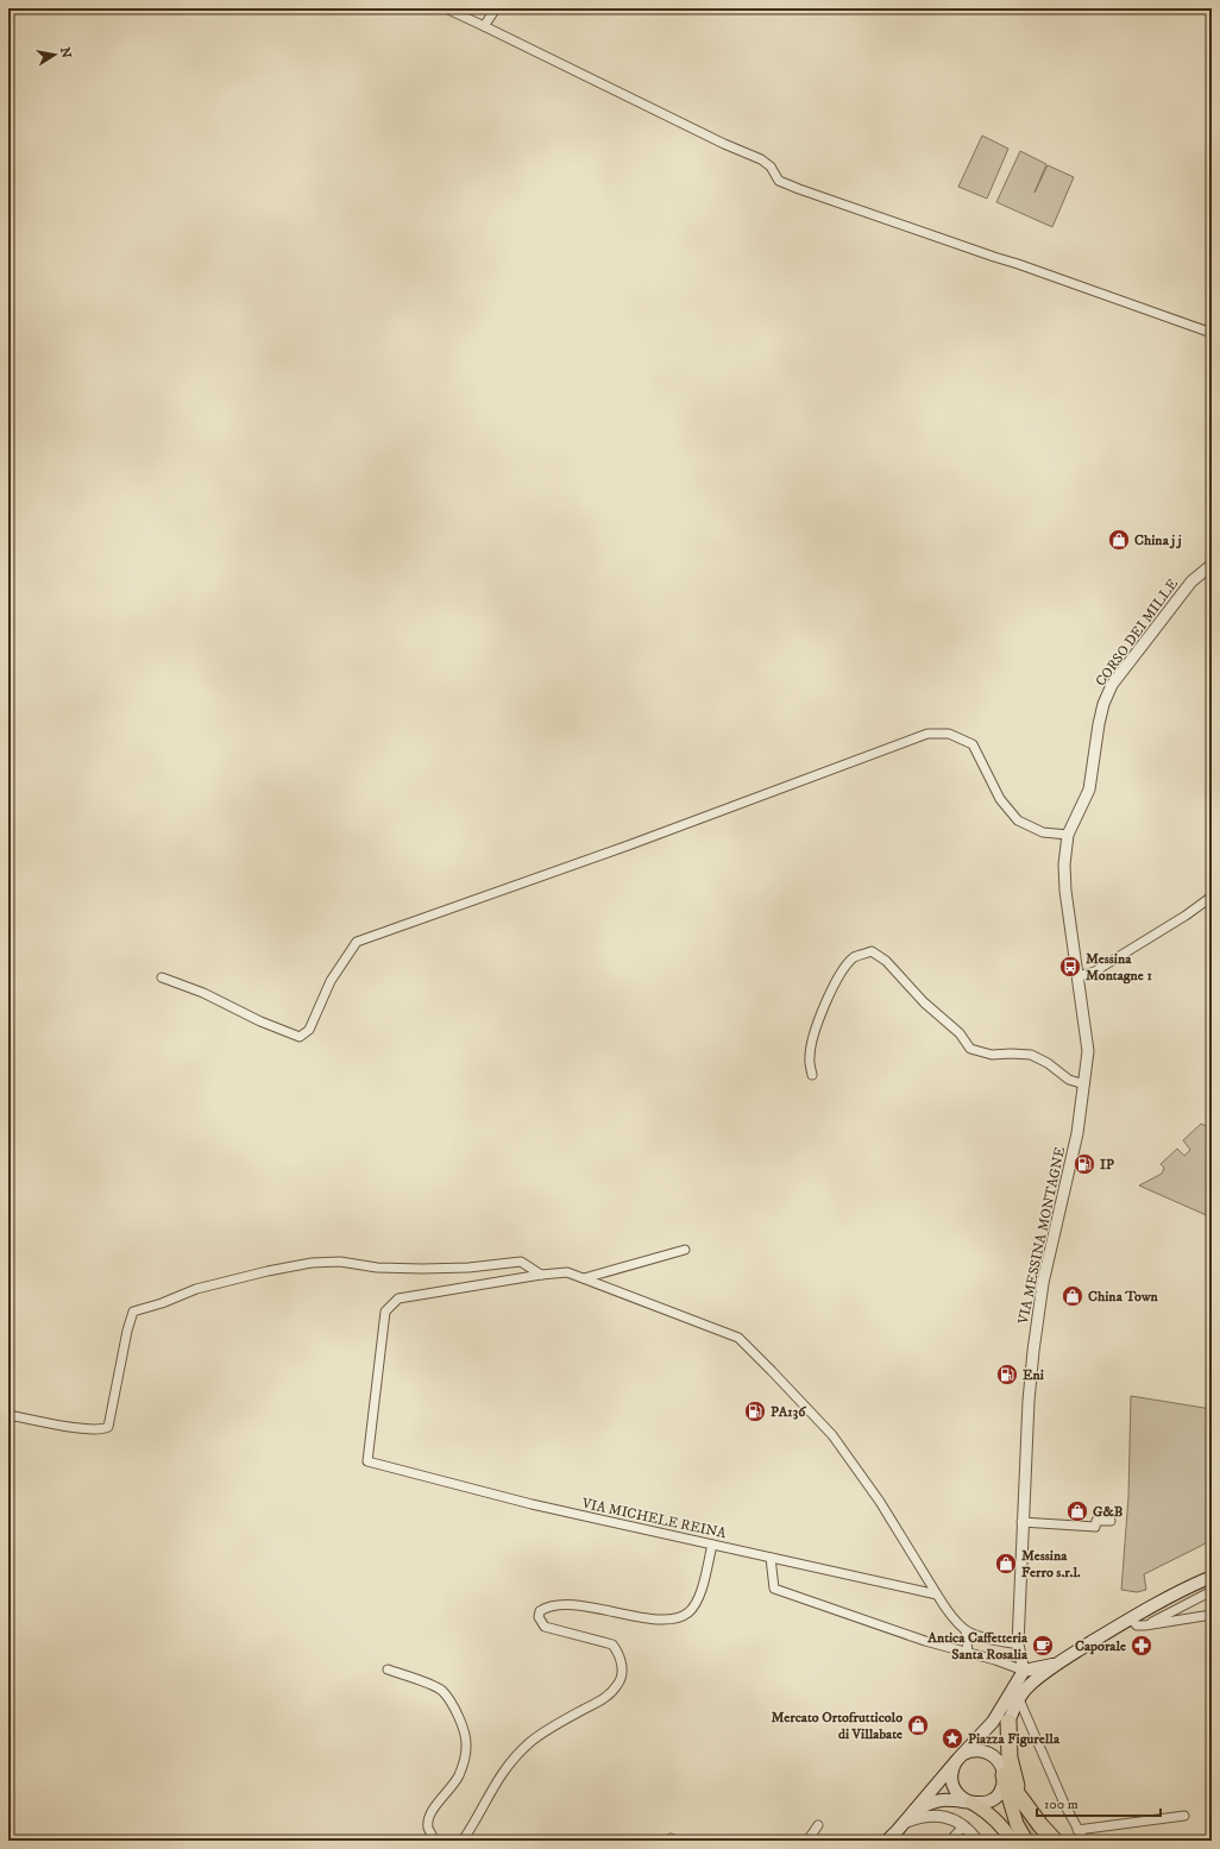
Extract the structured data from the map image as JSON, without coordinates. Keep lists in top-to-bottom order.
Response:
{
  "streets": {
    "street": ["CORSO DEI MILLE", "VIA MESSINA MONTAGNE", "VIA MICHELE REINA"]
  },
  "crossings": [
    ["CORSO DEI MILLE", "VIA MESSINA MONTAGNE"]
  ],
  "places": {
    "shop": [
      "China j j",
      "China Town",
      "G&B",
      "Messina Ferro s.r.l.",
      "Mercato Ortofrutticolo di Villabate"
    ],
    "bus stop": ["Messina Montagne 1"],
    "fuel station": ["IP", "Eni", "PA136"],
    "cafe": ["Antica Caffetteria Santa Rosalia"],
    "pharmacy": ["Caporale"],
    "place": ["Piazza Figurella"]
  },
  "scale_bar": "100 m",
  "north": "right"
}
